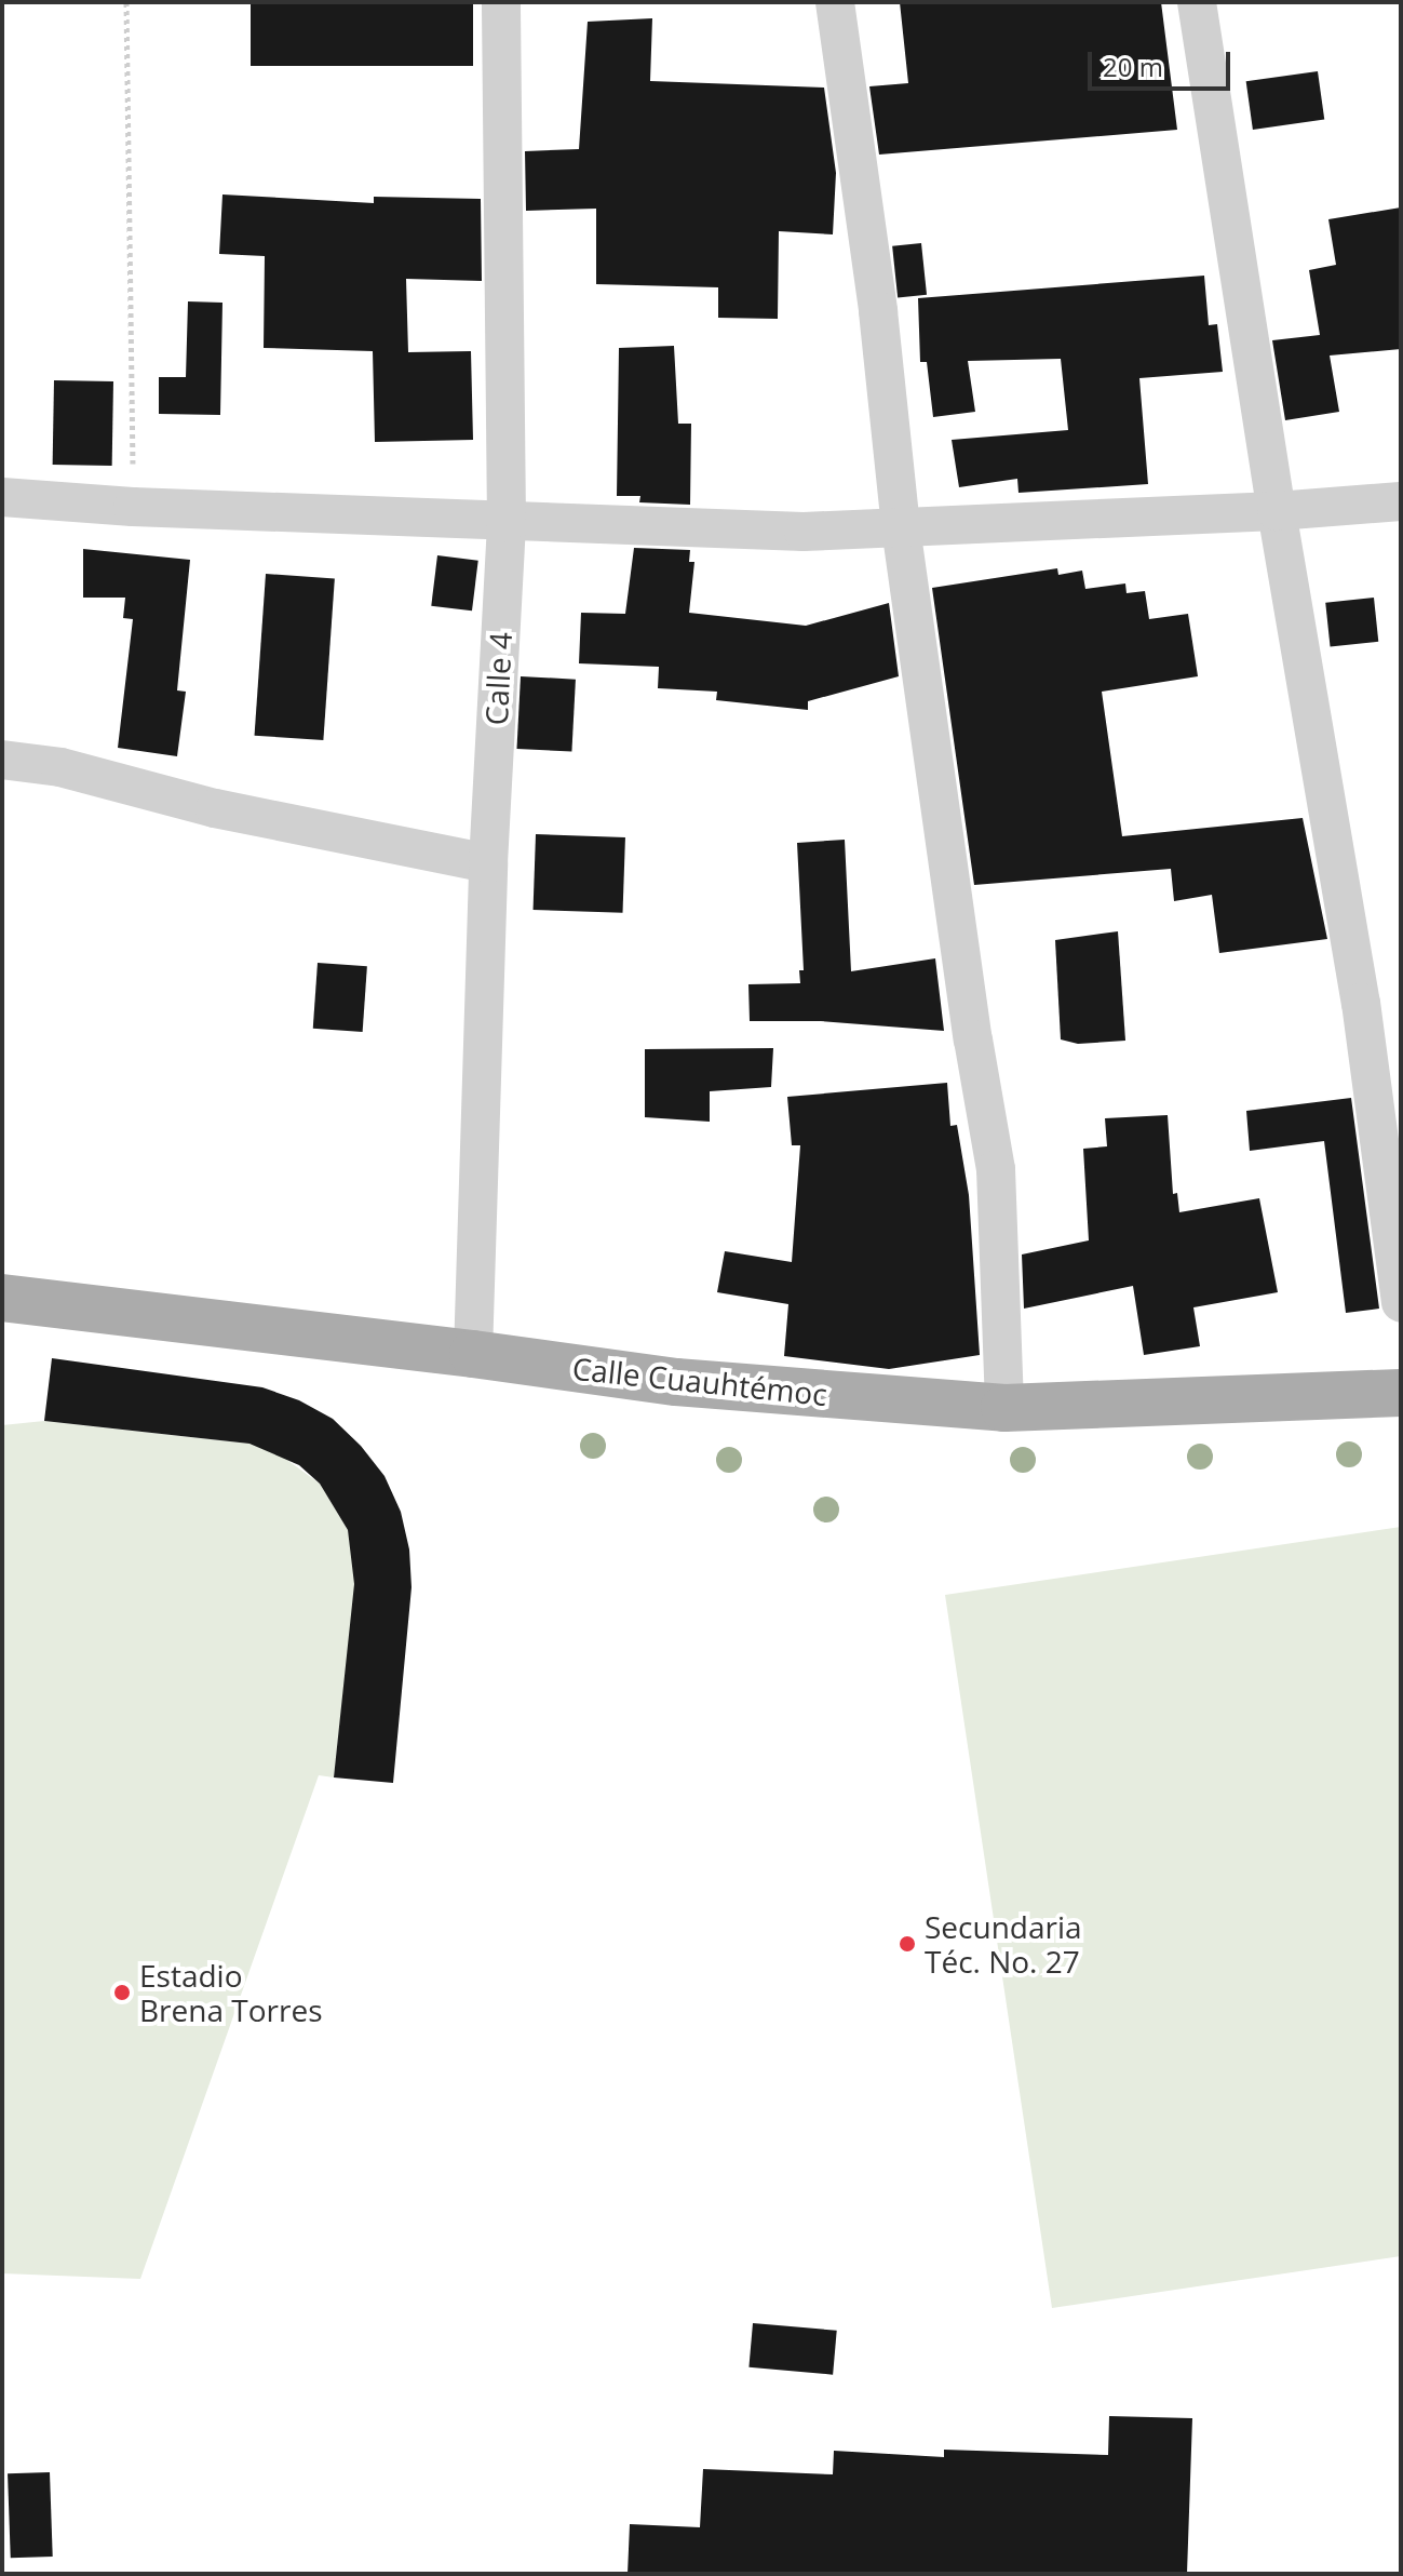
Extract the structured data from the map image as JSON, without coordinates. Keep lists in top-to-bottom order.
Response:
{
  "streets": {
    "main road": ["Calle Cuauhtémoc"],
    "street": ["Calle 4"]
  },
  "crossings": [
    ["Calle 4", "Calle Cuauhtémoc"]
  ],
  "places": ["Secundaria Téc. No. 27", "Estadio Brena Torres"],
  "scale_bar": "20 m"
}
